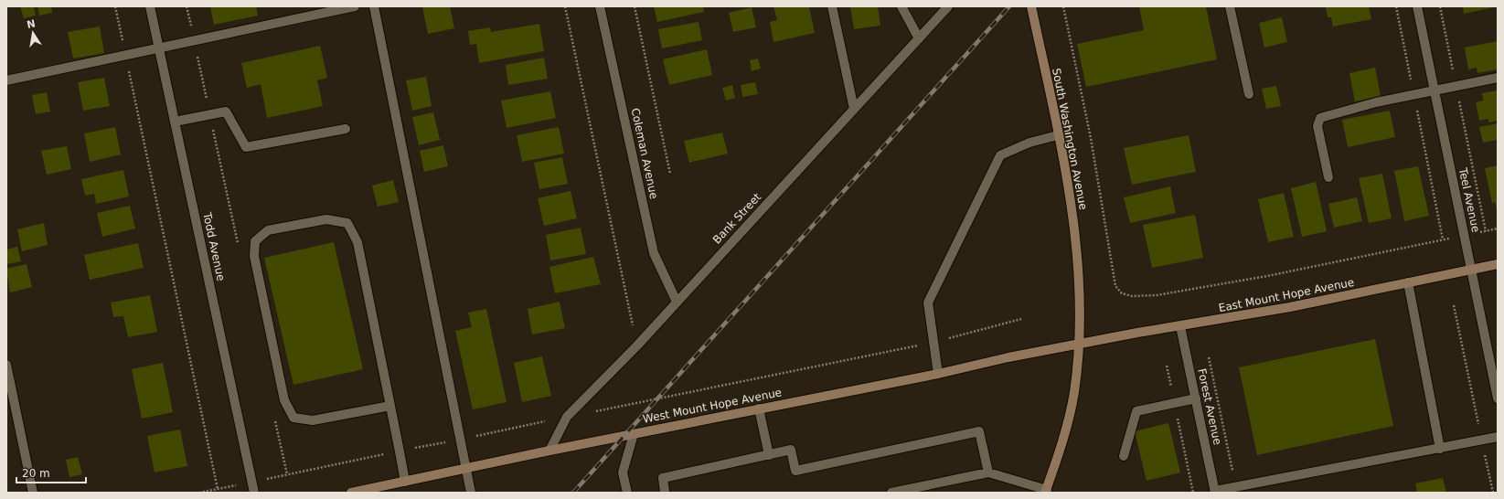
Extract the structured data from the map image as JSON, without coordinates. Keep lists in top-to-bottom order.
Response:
{
  "streets": {
    "street": [
      "South Washington Avenue",
      "Coleman Avenue",
      "Teel Avenue",
      "Bank Street",
      "Todd Avenue",
      "East Mount Hope Avenue",
      "West Mount Hope Avenue",
      "Forest Avenue"
    ]
  },
  "crossings": [
    ["South Washington Avenue", "East Mount Hope Avenue"],
    ["South Washington Avenue", "West Mount Hope Avenue"],
    ["Coleman Avenue", "Bank Street"],
    ["Teel Avenue", "East Mount Hope Avenue"],
    ["Bank Street", "West Mount Hope Avenue"],
    ["East Mount Hope Avenue", "West Mount Hope Avenue"],
    ["East Mount Hope Avenue", "Forest Avenue"]
  ],
  "scale_bar": "20 m",
  "north": "top"
}
